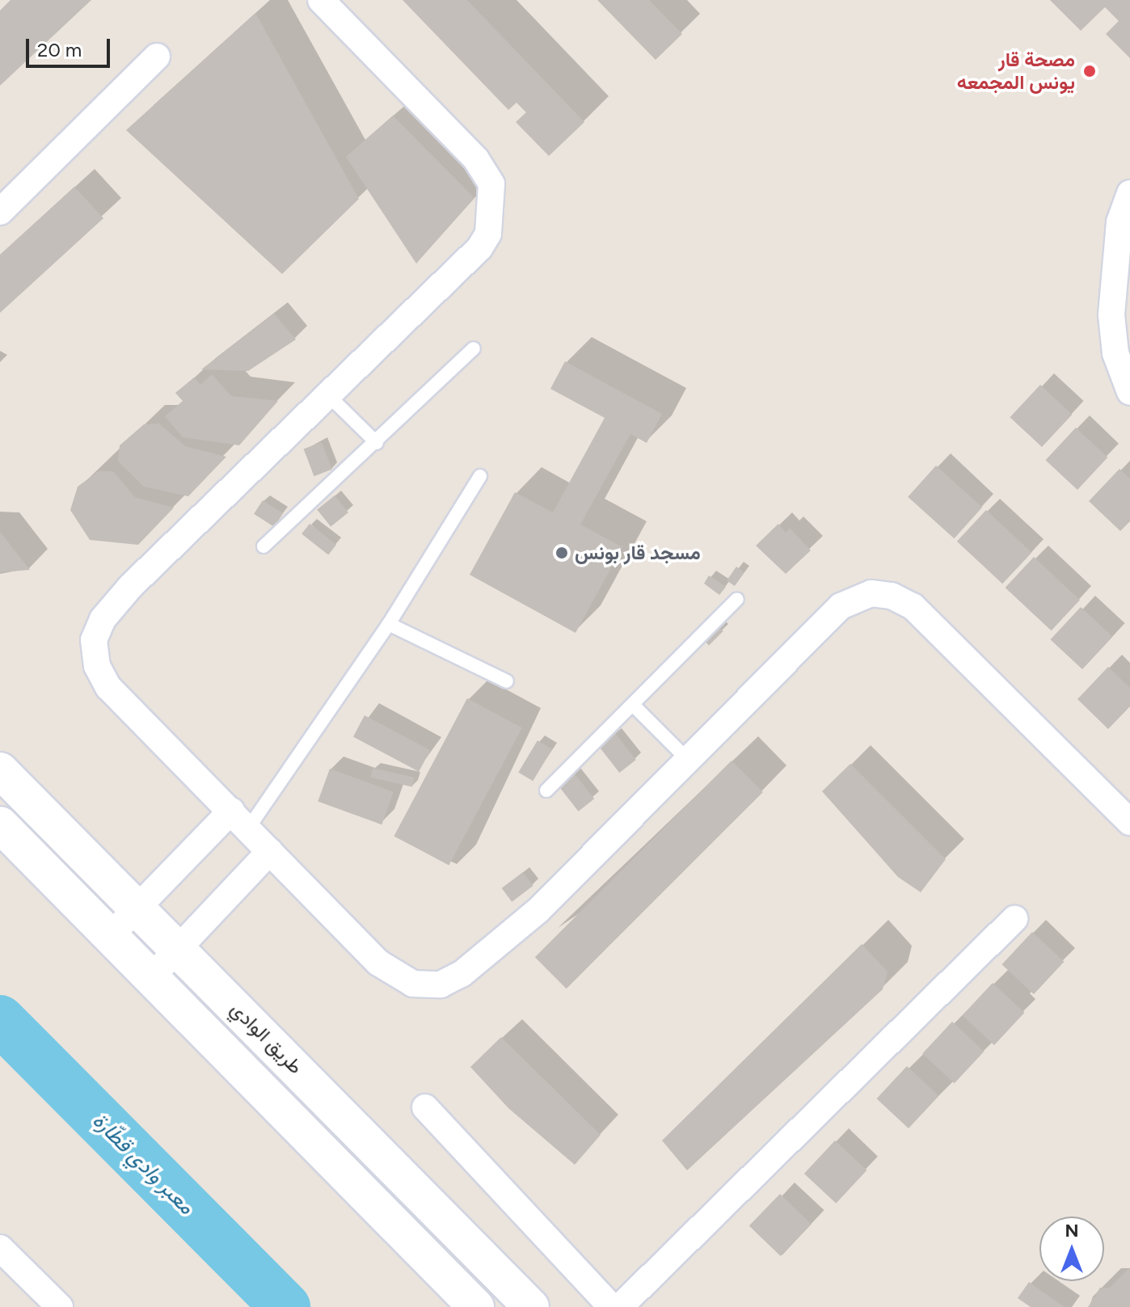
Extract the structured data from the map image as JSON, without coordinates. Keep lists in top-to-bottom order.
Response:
{
  "streets": {
    "main road": ["طريق الوادي"]
  },
  "water": ["معبر وادي قطّارة"],
  "places": ["مصحة قار يونس المجمعه", "مسجد قار بونس"],
  "scale_bar": "20 m",
  "north": "top"
}
